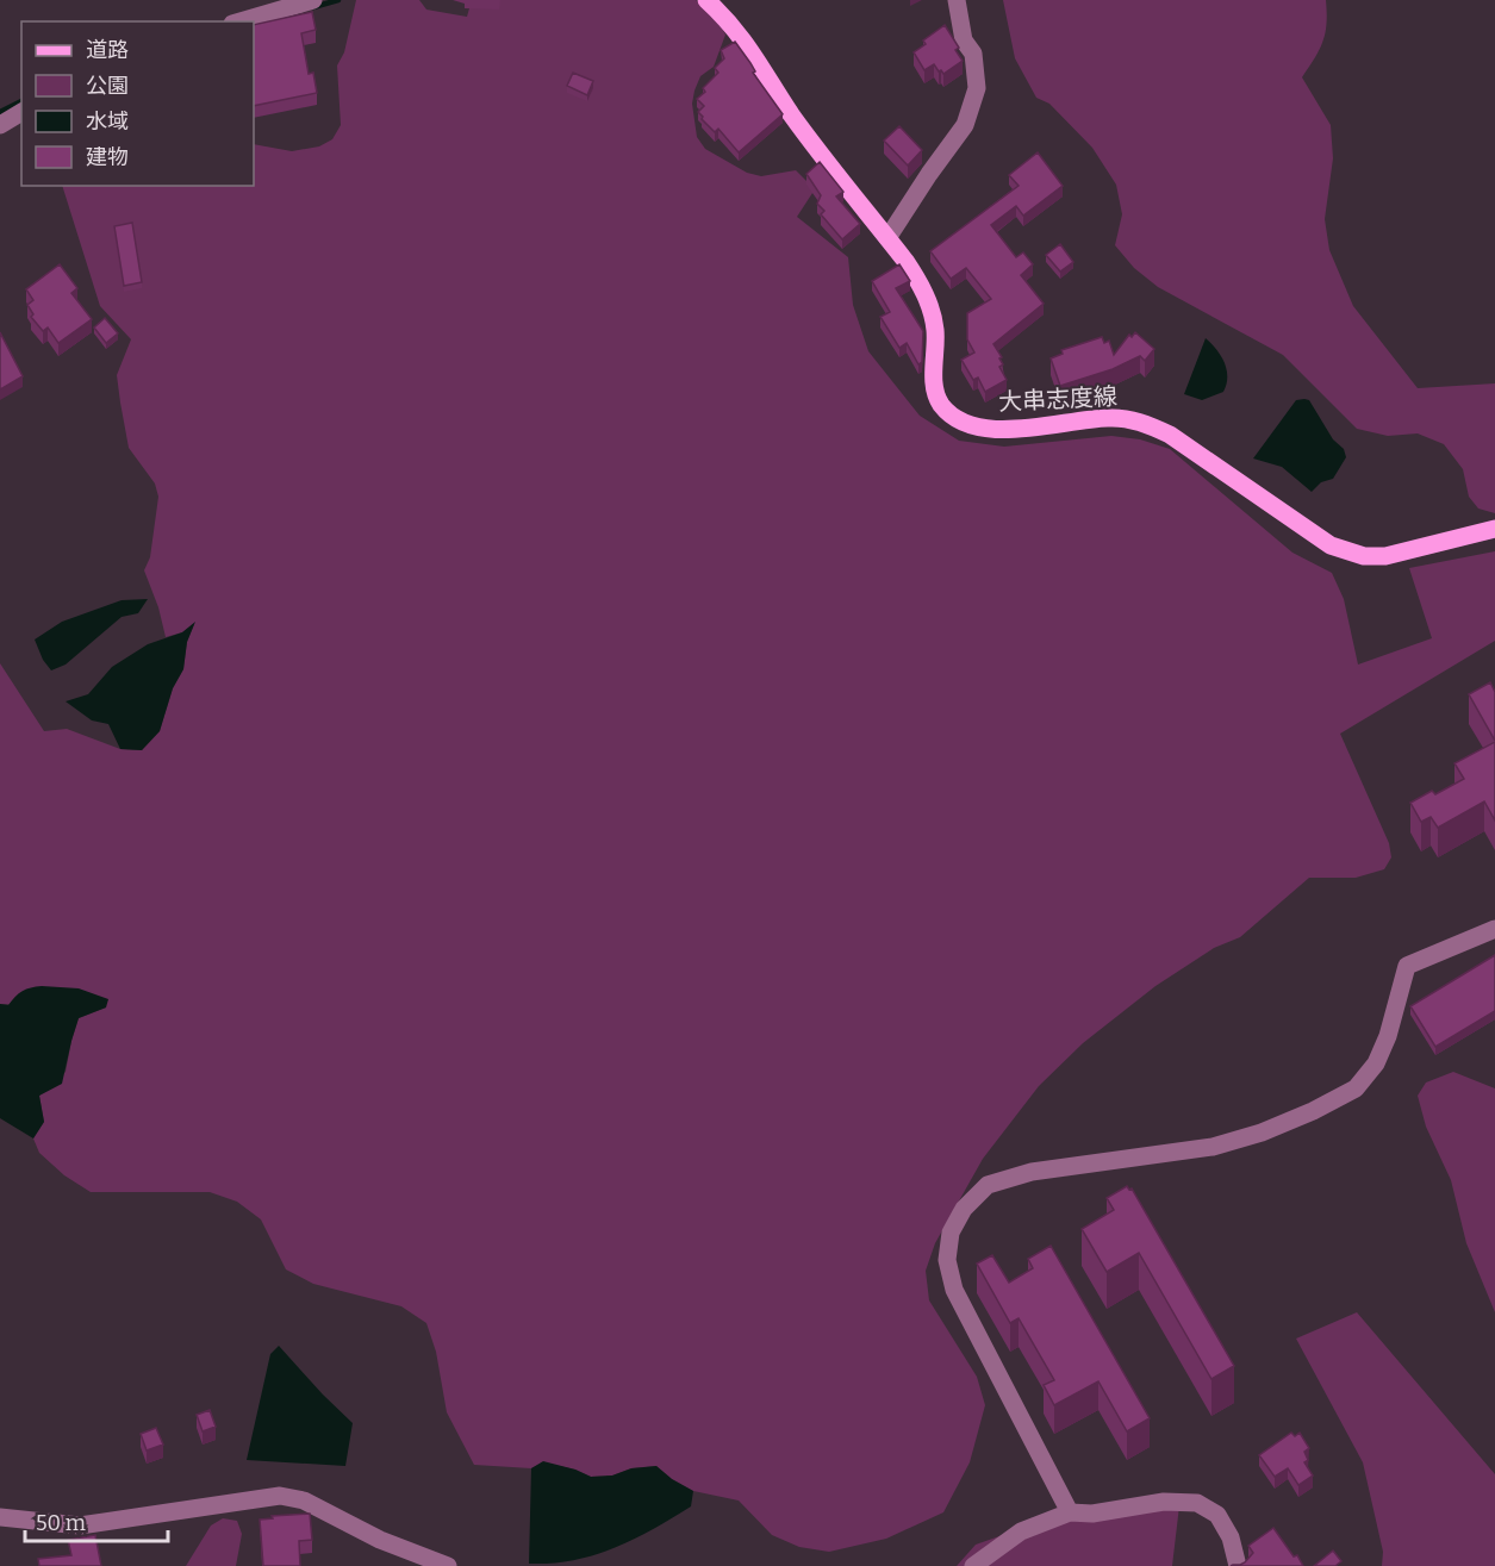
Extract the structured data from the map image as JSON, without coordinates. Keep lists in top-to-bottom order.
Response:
{
  "streets": {
    "main road": ["大串志度線"]
  },
  "legend": [
    "道路",
    "公園",
    "水域",
    "建物"
  ],
  "scale_bar": "50 m"
}
